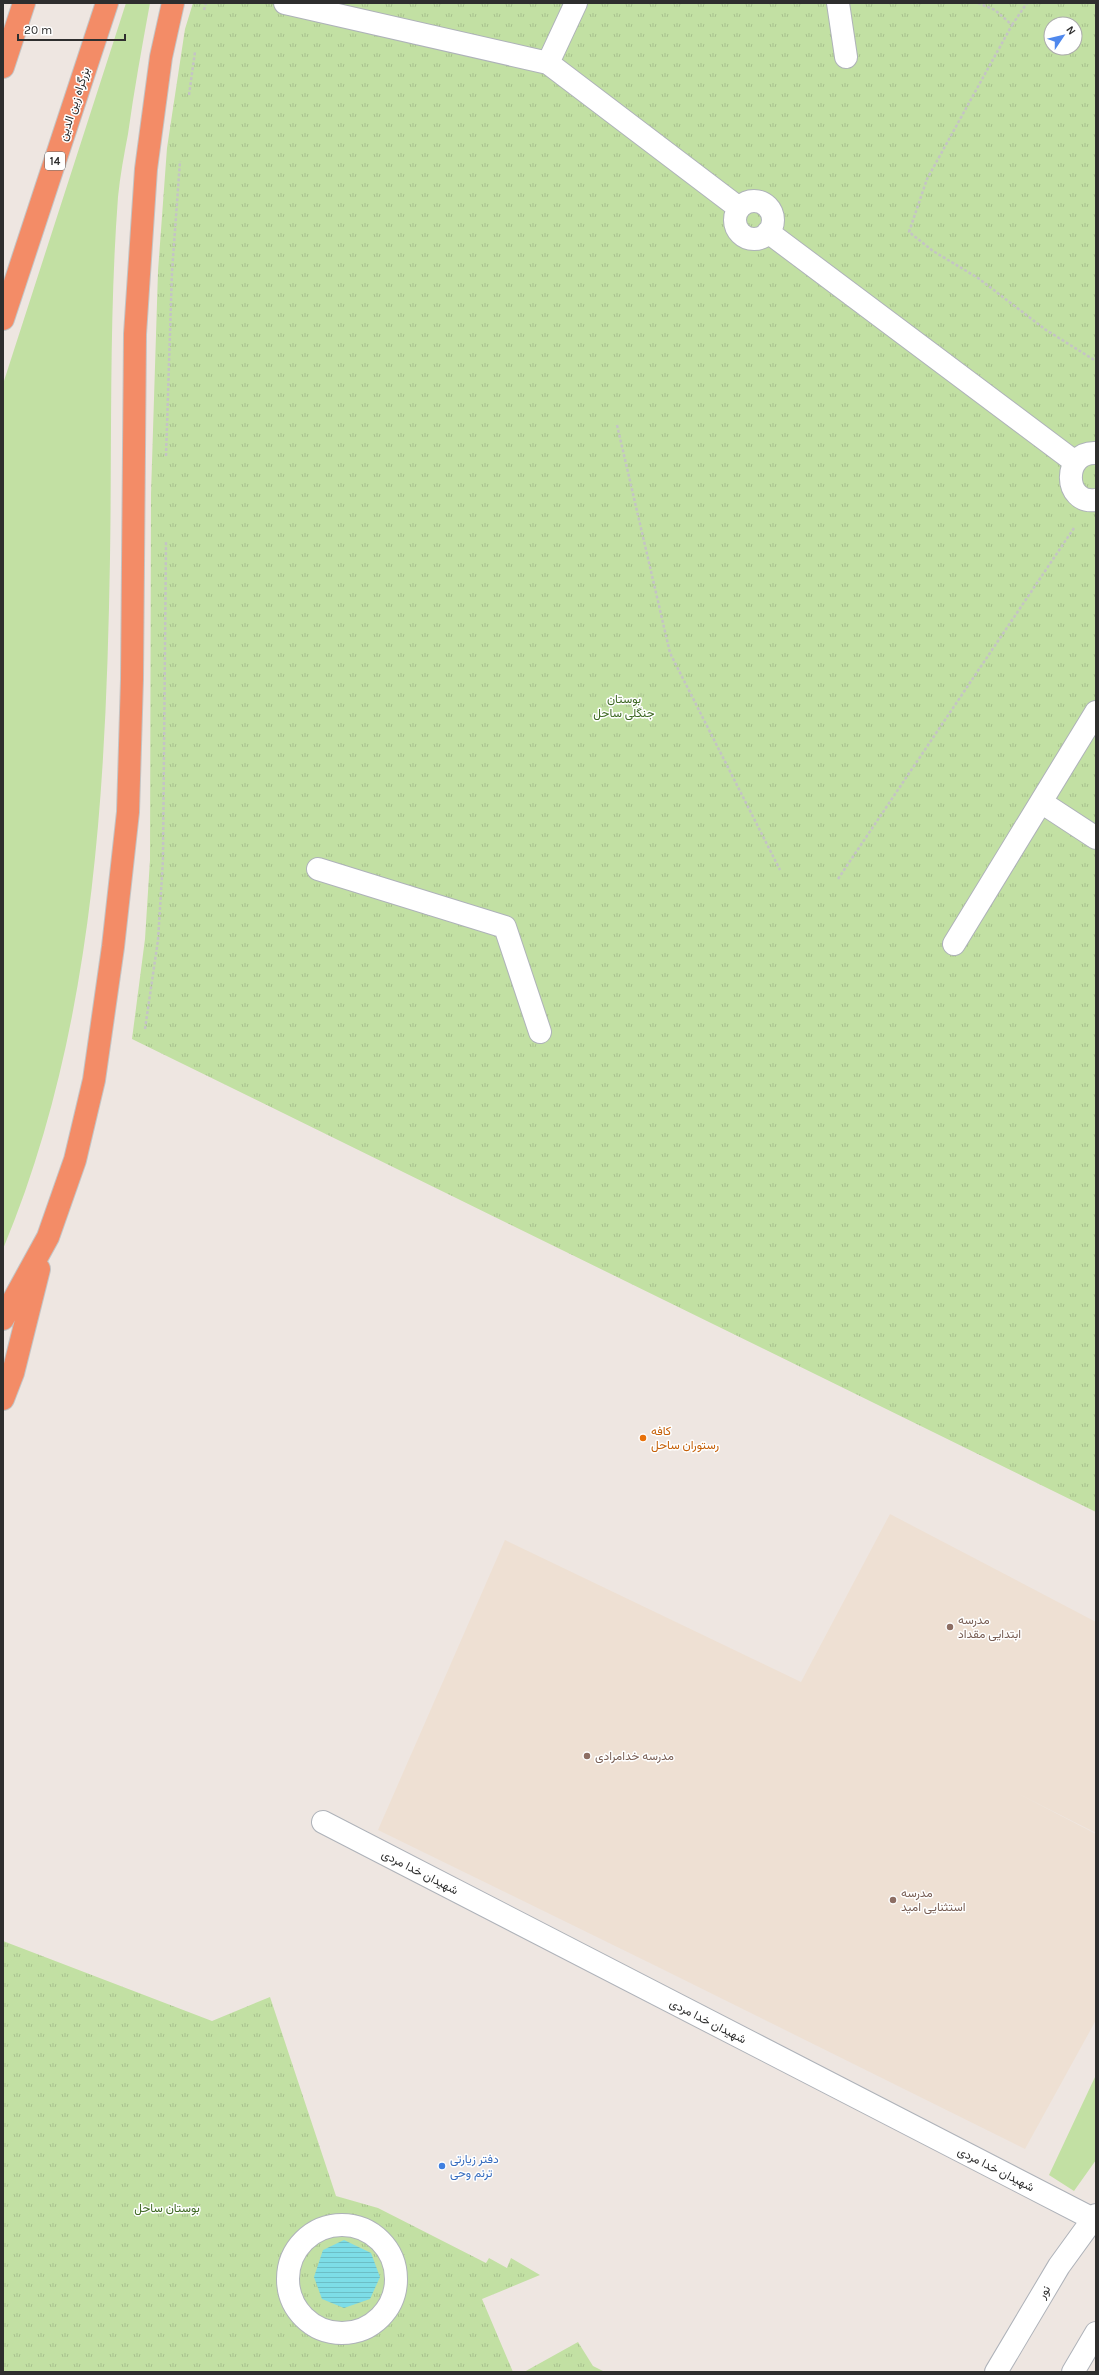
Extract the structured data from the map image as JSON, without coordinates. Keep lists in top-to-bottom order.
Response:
{
  "streets": {
    "highway": ["بزرگراه زین الدین", "14"],
    "street": ["شهیدان خدا مردی", "نور"]
  },
  "crossings": [
    ["شهیدان خدا مردی", "نور"]
  ],
  "parks": ["بوستان جنگلی ساحل", "بوستان ساحل"],
  "places": [
    "کافه رستوران ساحل",
    "مدرسه ابتدایی مقداد",
    "مدرسه خدامرادی",
    "مدرسه استثنایی امید",
    "دفتر زیارتی ترنم وحی"
  ],
  "scale_bar": "20 m",
  "north": "top right"
}
